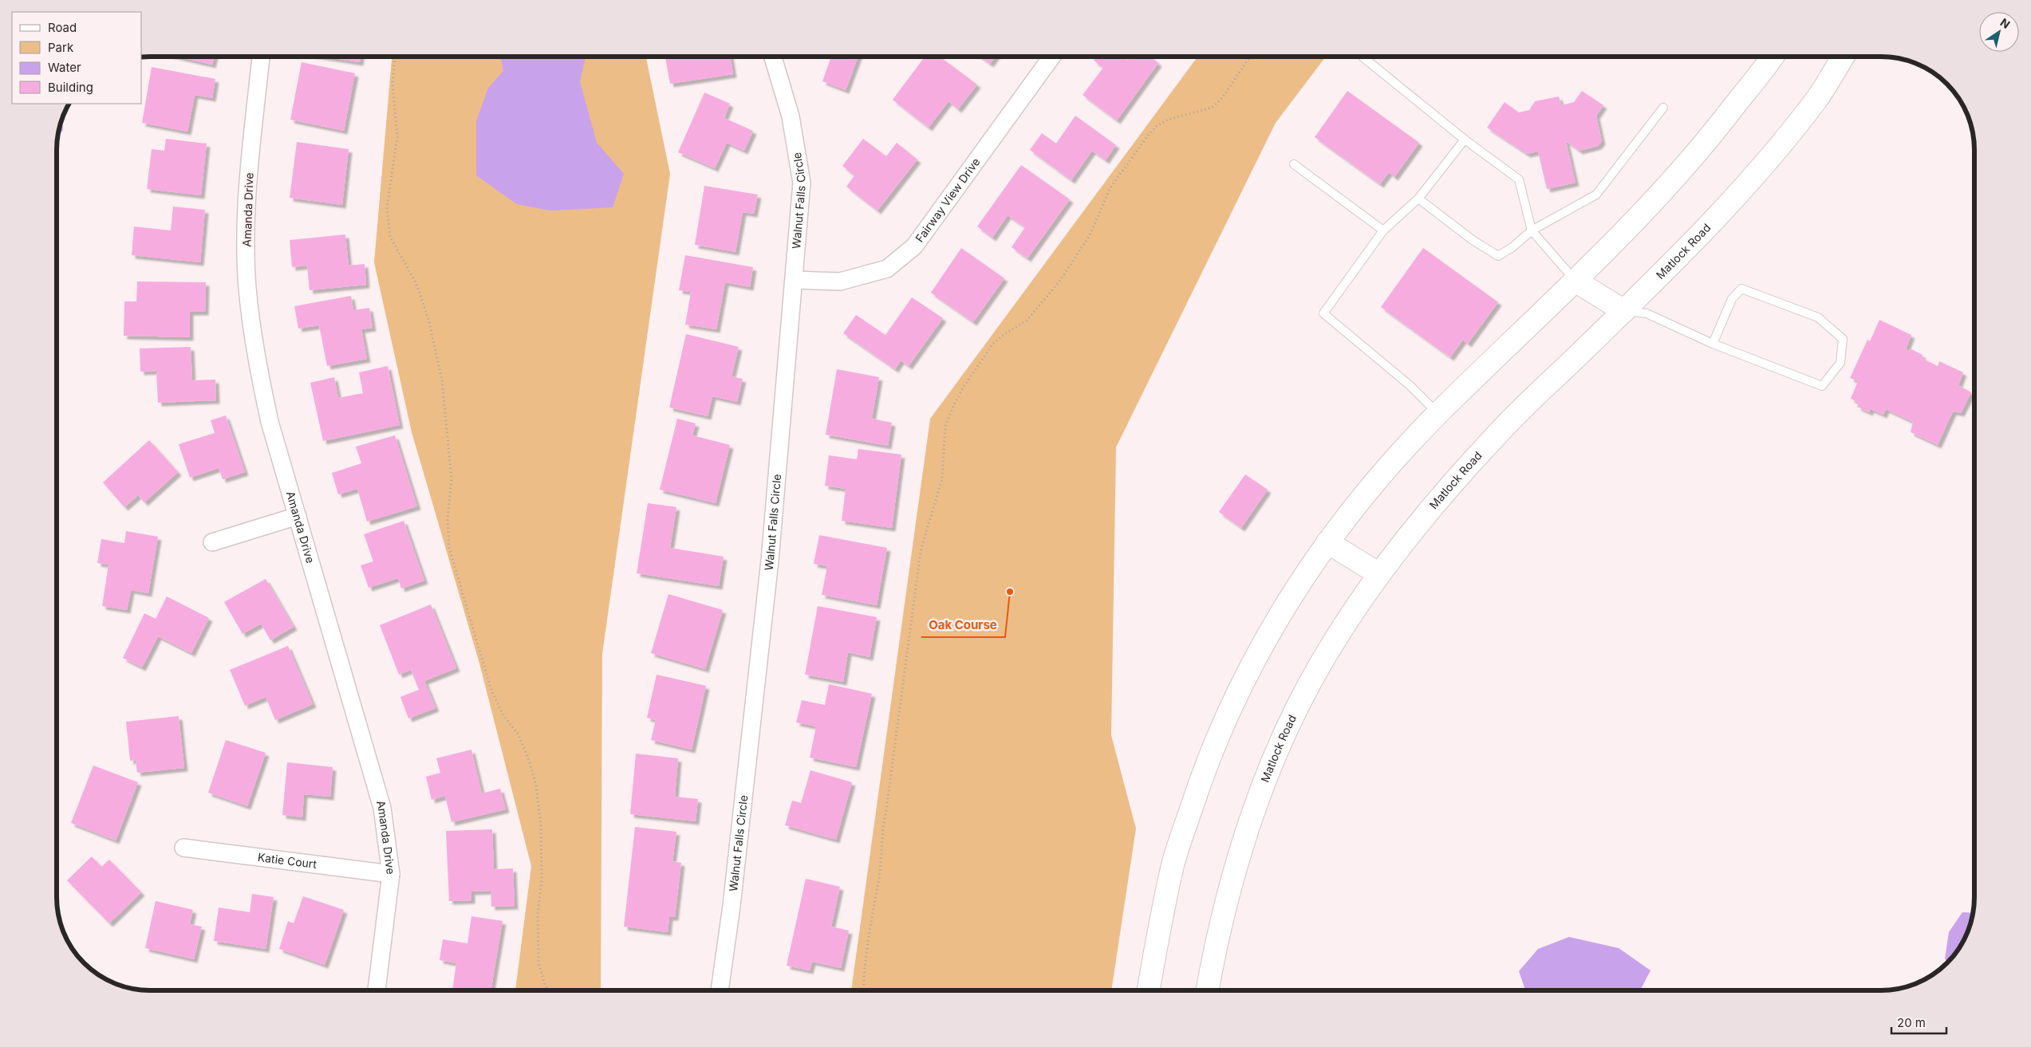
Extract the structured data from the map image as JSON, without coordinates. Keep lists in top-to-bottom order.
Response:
{
  "streets": {
    "main road": ["Matlock Road"],
    "street": [
      "Fairway View Drive",
      "Walnut Falls Circle",
      "Amanda Drive",
      "Katie Court"
    ]
  },
  "crossings": [
    ["Fairway View Drive", "Walnut Falls Circle"],
    ["Amanda Drive", "Katie Court"]
  ],
  "places": ["Oak Course"],
  "legend": [
    "Road",
    "Park",
    "Water",
    "Building"
  ],
  "scale_bar": "20 m",
  "north": "top right"
}
